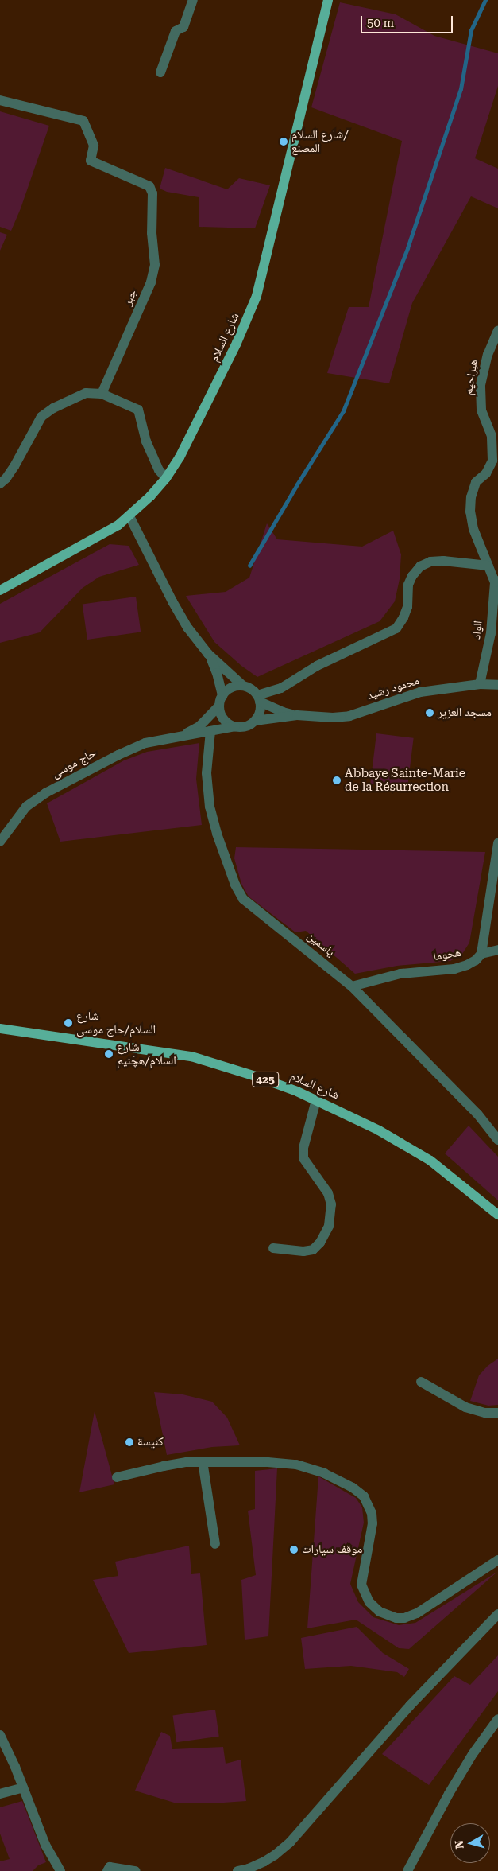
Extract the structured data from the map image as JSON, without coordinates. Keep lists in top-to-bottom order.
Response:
{
  "streets": {
    "main road": ["شارع السلام", "425"],
    "street": [
      "جبر",
      "هبراحيم",
      "الواد",
      "محمود رشيد",
      "حاج موسى",
      "ياسمين",
      "هحوما"
    ]
  },
  "crossings": [
    ["هبراحيم", "الواد"],
    ["الواد", "محمود رشيد"],
    ["محمود رشيد", "حاج موسى"],
    ["حاج موسى", "ياسمين"],
    ["ياسمين", "هحوما"]
  ],
  "places": [
    "شارع السلام/ المصنع",
    "مسجد العزير",
    "Abbaye Sainte-Marie de la Résurrection",
    "شارع السلام/حاج موسى",
    "شارع السلام/هچَنيم",
    "كنيسة",
    "موقف سيارات"
  ],
  "scale_bar": "50 m",
  "north": "left"
}
